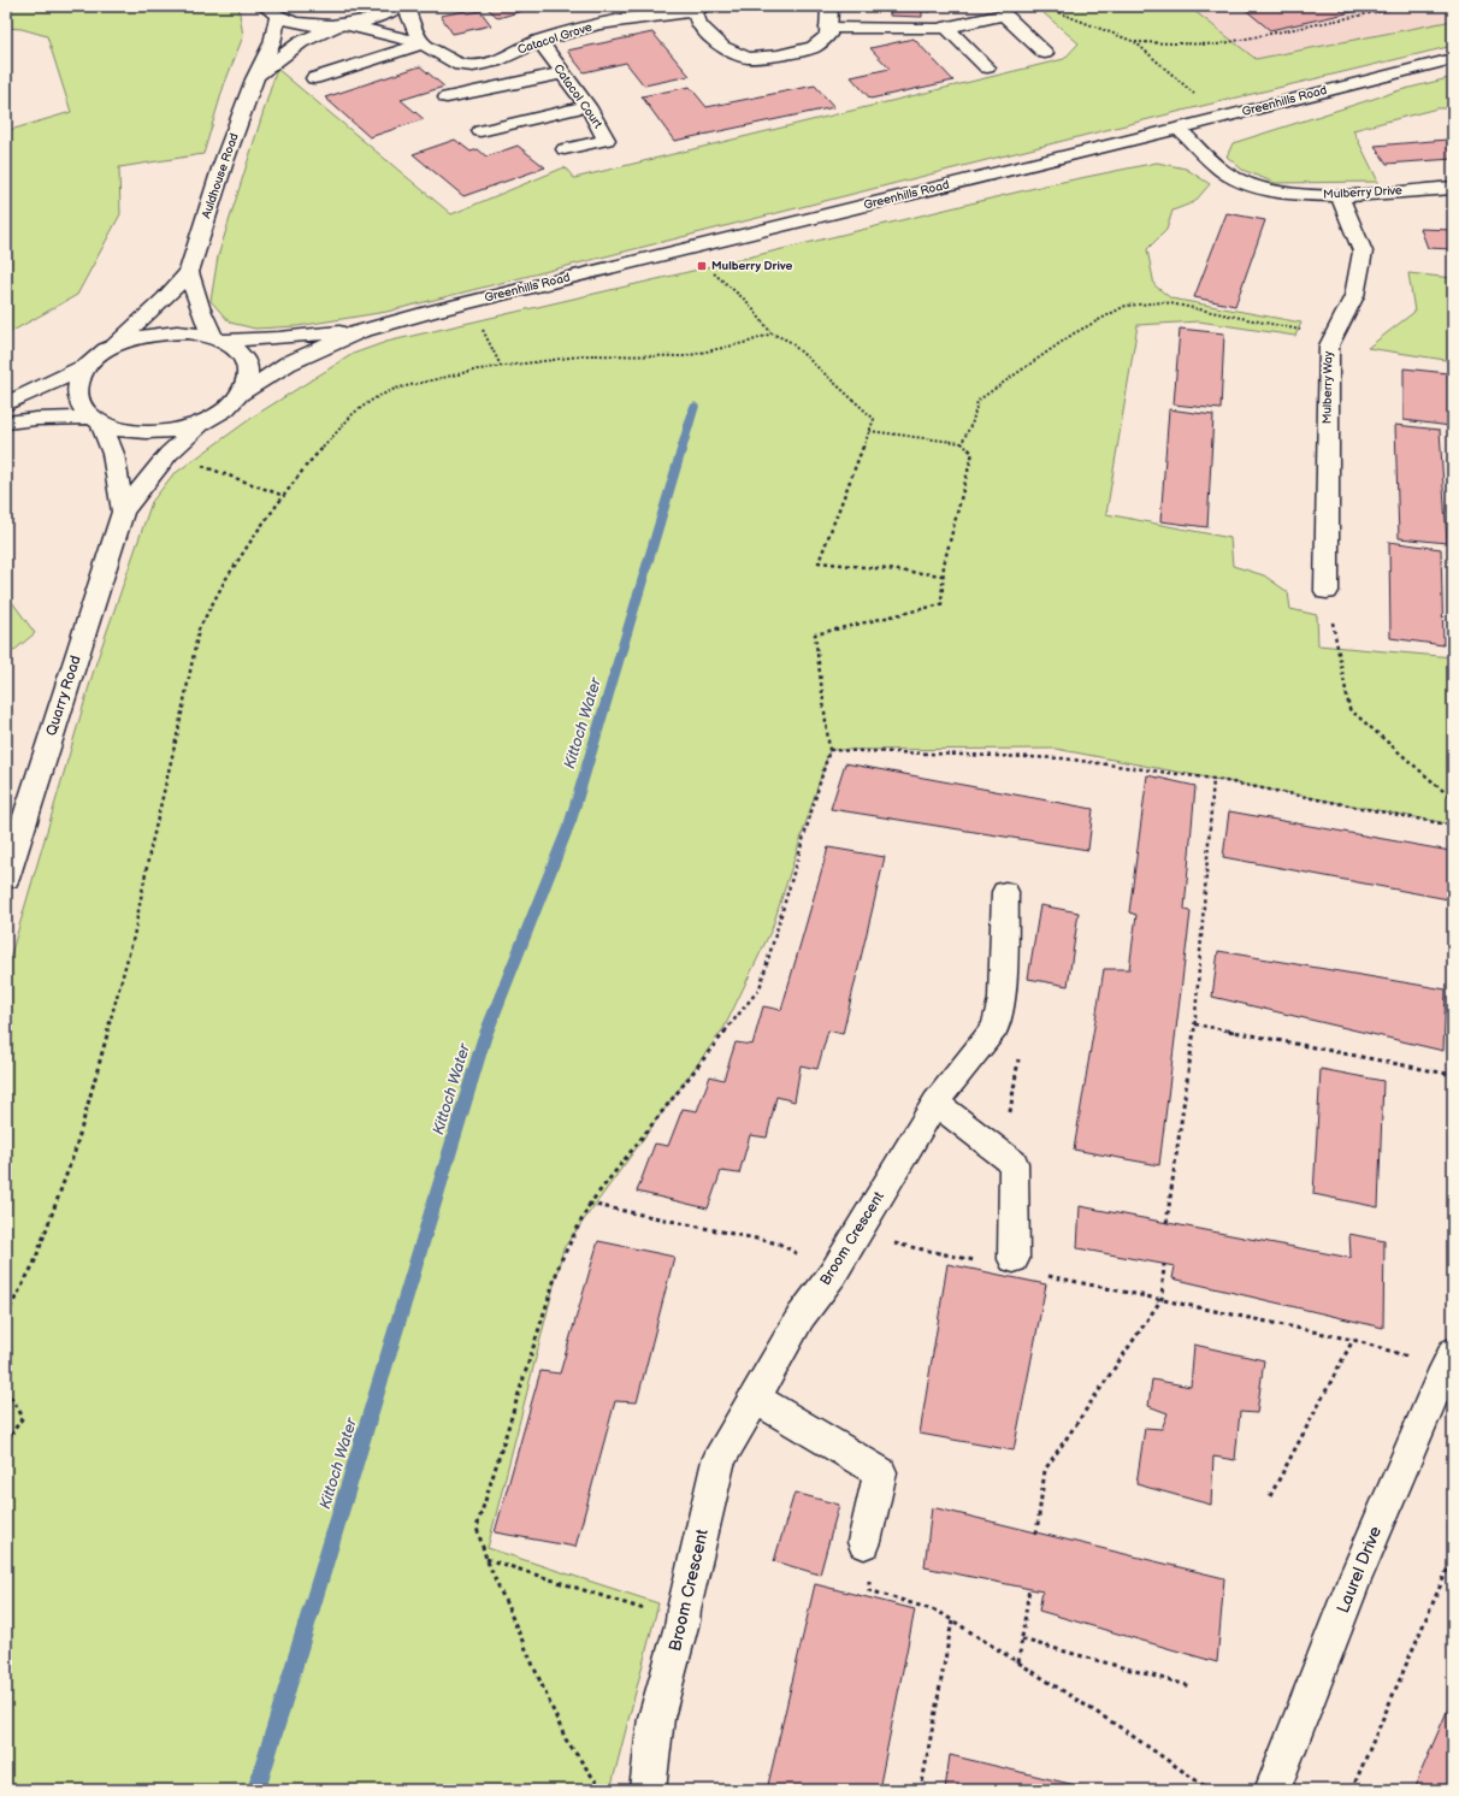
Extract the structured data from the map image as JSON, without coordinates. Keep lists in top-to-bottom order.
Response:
{
  "streets": {
    "street": [
      "Catacol Grove",
      "Catacol Court",
      "Greenhills Road",
      "Auldhouse Road",
      "Mulberry Drive",
      "Mulberry Way",
      "Quarry Road",
      "Broom Crescent",
      "Laurel Drive"
    ]
  },
  "crossings": [
    ["Catacol Grove", "Catacol Court"],
    ["Catacol Grove", "Auldhouse Road"],
    ["Greenhills Road", "Auldhouse Road"],
    ["Greenhills Road", "Mulberry Drive"],
    ["Greenhills Road", "Quarry Road"],
    ["Auldhouse Road", "Quarry Road"],
    ["Mulberry Drive", "Mulberry Way"]
  ],
  "water": ["Kittoch Water"],
  "places": {
    "transit": ["Mulberry Drive"]
  }
}
